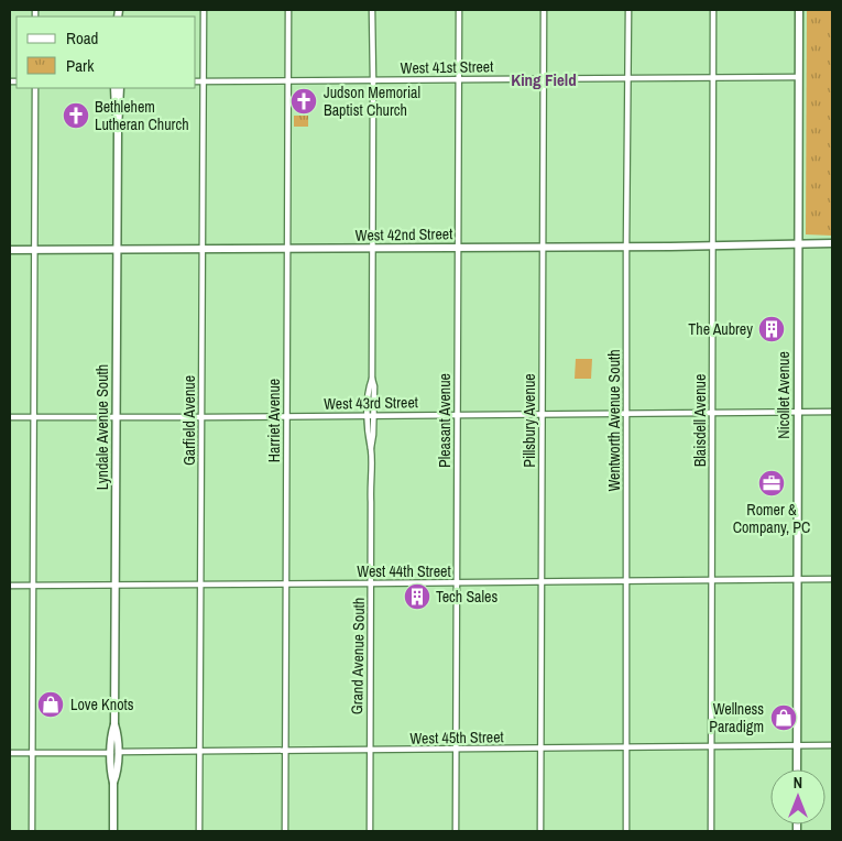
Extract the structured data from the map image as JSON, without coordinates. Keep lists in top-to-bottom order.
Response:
{
  "streets": {
    "main road": ["West 42nd Street", "Nicollet Avenue", "Lyndale Avenue South"],
    "street": [
      "West 41st Street",
      "West 43rd Street",
      "Garfield Avenue",
      "Harriet Avenue",
      "Pleasant Avenue",
      "Pillsbury Avenue",
      "Wentworth Avenue South",
      "Blaisdell Avenue",
      "West 44th Street",
      "Grand Avenue South",
      "West 45th Street"
    ]
  },
  "crossings": [
    ["West 41st Street", "Nicollet Avenue"],
    ["West 41st Street", "Garfield Avenue"],
    ["West 41st Street", "Harriet Avenue"],
    ["West 41st Street", "Pleasant Avenue"],
    ["West 41st Street", "Pillsbury Avenue"],
    ["West 41st Street", "Wentworth Avenue South"],
    ["West 41st Street", "Blaisdell Avenue"],
    ["West 41st Street", "Grand Avenue South"],
    ["West 42nd Street", "Nicollet Avenue"],
    ["West 42nd Street", "Garfield Avenue"],
    ["West 42nd Street", "Harriet Avenue"],
    ["West 42nd Street", "Pleasant Avenue"],
    ["West 42nd Street", "Pillsbury Avenue"],
    ["West 42nd Street", "Wentworth Avenue South"],
    ["West 42nd Street", "Blaisdell Avenue"],
    ["West 42nd Street", "Lyndale Avenue South"],
    ["West 42nd Street", "Grand Avenue South"],
    ["Nicollet Avenue", "West 43rd Street"],
    ["Nicollet Avenue", "West 44th Street"],
    ["Nicollet Avenue", "West 45th Street"],
    ["West 43rd Street", "Garfield Avenue"],
    ["West 43rd Street", "Harriet Avenue"],
    ["West 43rd Street", "Pleasant Avenue"],
    ["West 43rd Street", "Pillsbury Avenue"],
    ["West 43rd Street", "Wentworth Avenue South"],
    ["West 43rd Street", "Blaisdell Avenue"],
    ["West 43rd Street", "Lyndale Avenue South"],
    ["West 43rd Street", "Grand Avenue South"],
    ["Garfield Avenue", "West 44th Street"],
    ["Garfield Avenue", "West 45th Street"],
    ["Harriet Avenue", "West 44th Street"],
    ["Harriet Avenue", "West 45th Street"],
    ["Pleasant Avenue", "West 44th Street"],
    ["Pleasant Avenue", "West 45th Street"],
    ["Pillsbury Avenue", "West 44th Street"],
    ["Pillsbury Avenue", "West 45th Street"],
    ["Wentworth Avenue South", "West 44th Street"],
    ["Wentworth Avenue South", "West 45th Street"],
    ["Blaisdell Avenue", "West 44th Street"],
    ["Blaisdell Avenue", "West 45th Street"],
    ["Lyndale Avenue South", "West 44th Street"],
    ["Lyndale Avenue South", "West 45th Street"],
    ["West 44th Street", "Grand Avenue South"],
    ["Grand Avenue South", "West 45th Street"]
  ],
  "districts": ["King Field"],
  "places": {
    "church": ["Judson Memorial Baptist Church", "Bethlehem Lutheran Church"],
    "building": ["The Aubrey", "Tech Sales"],
    "office": ["Romer & Company, PC"],
    "shop": ["Love Knots", "Wellness Paradigm"]
  },
  "legend": ["Road", "Park"],
  "north": "top"
}
